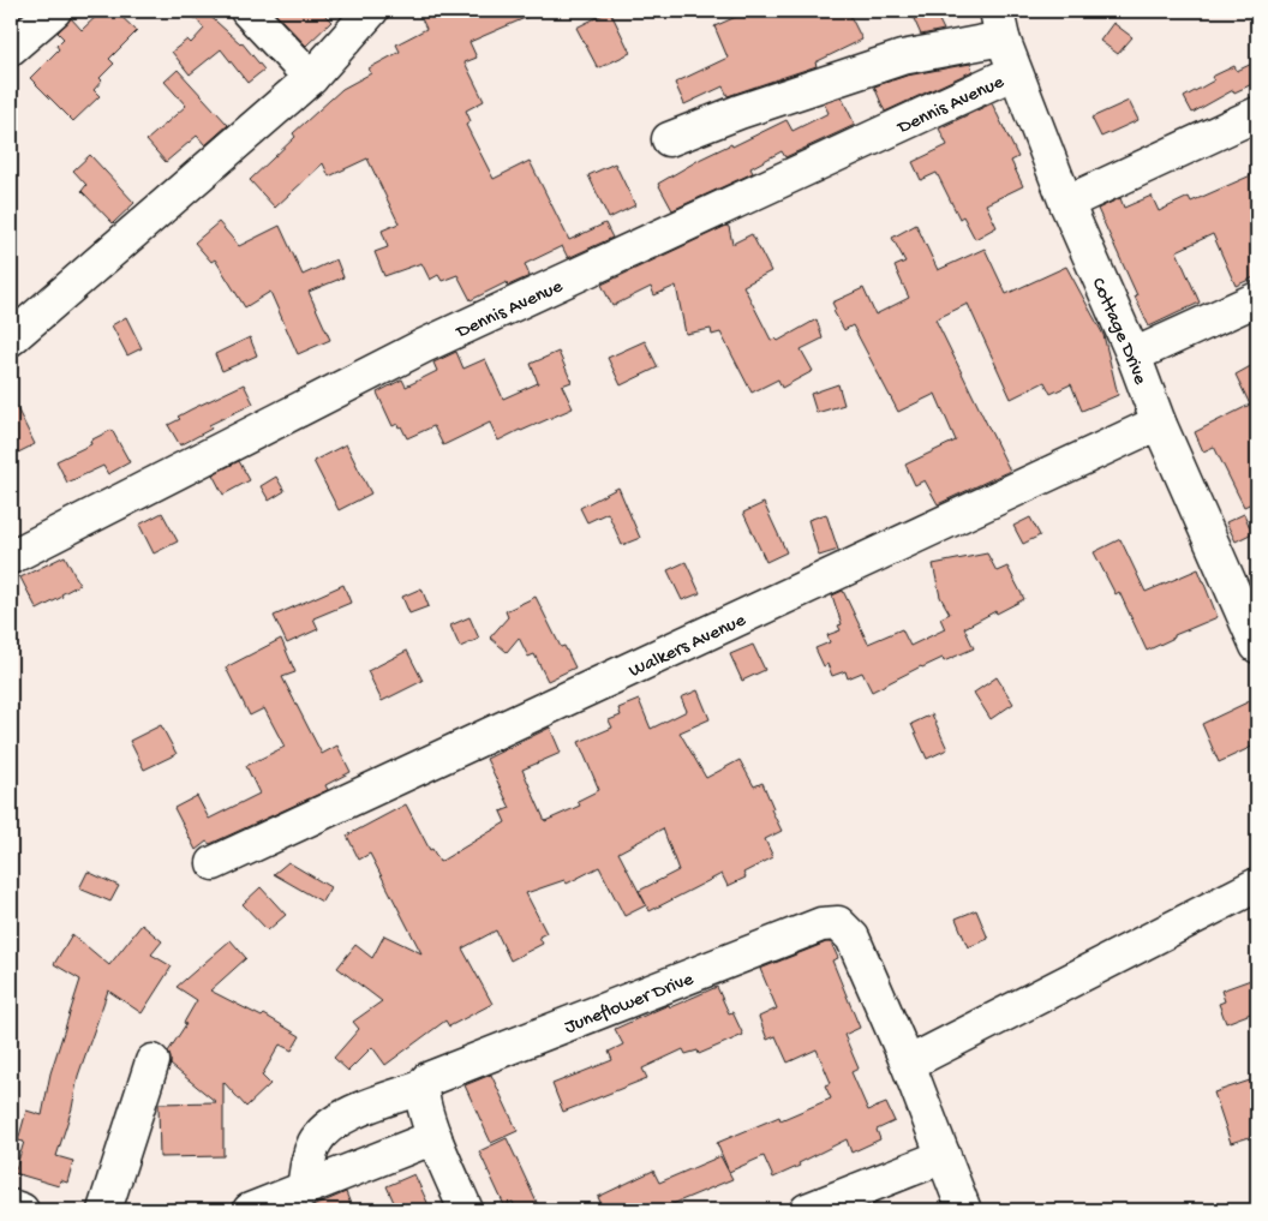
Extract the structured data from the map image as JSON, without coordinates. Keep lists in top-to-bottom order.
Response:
{
  "streets": {
    "street": [
      "Dennis Avenue",
      "Cottage Drive",
      "Walkers Avenue",
      "Juneflower Drive"
    ]
  },
  "crossings": [
    ["Dennis Avenue", "Cottage Drive"],
    ["Cottage Drive", "Walkers Avenue"]
  ]
}
